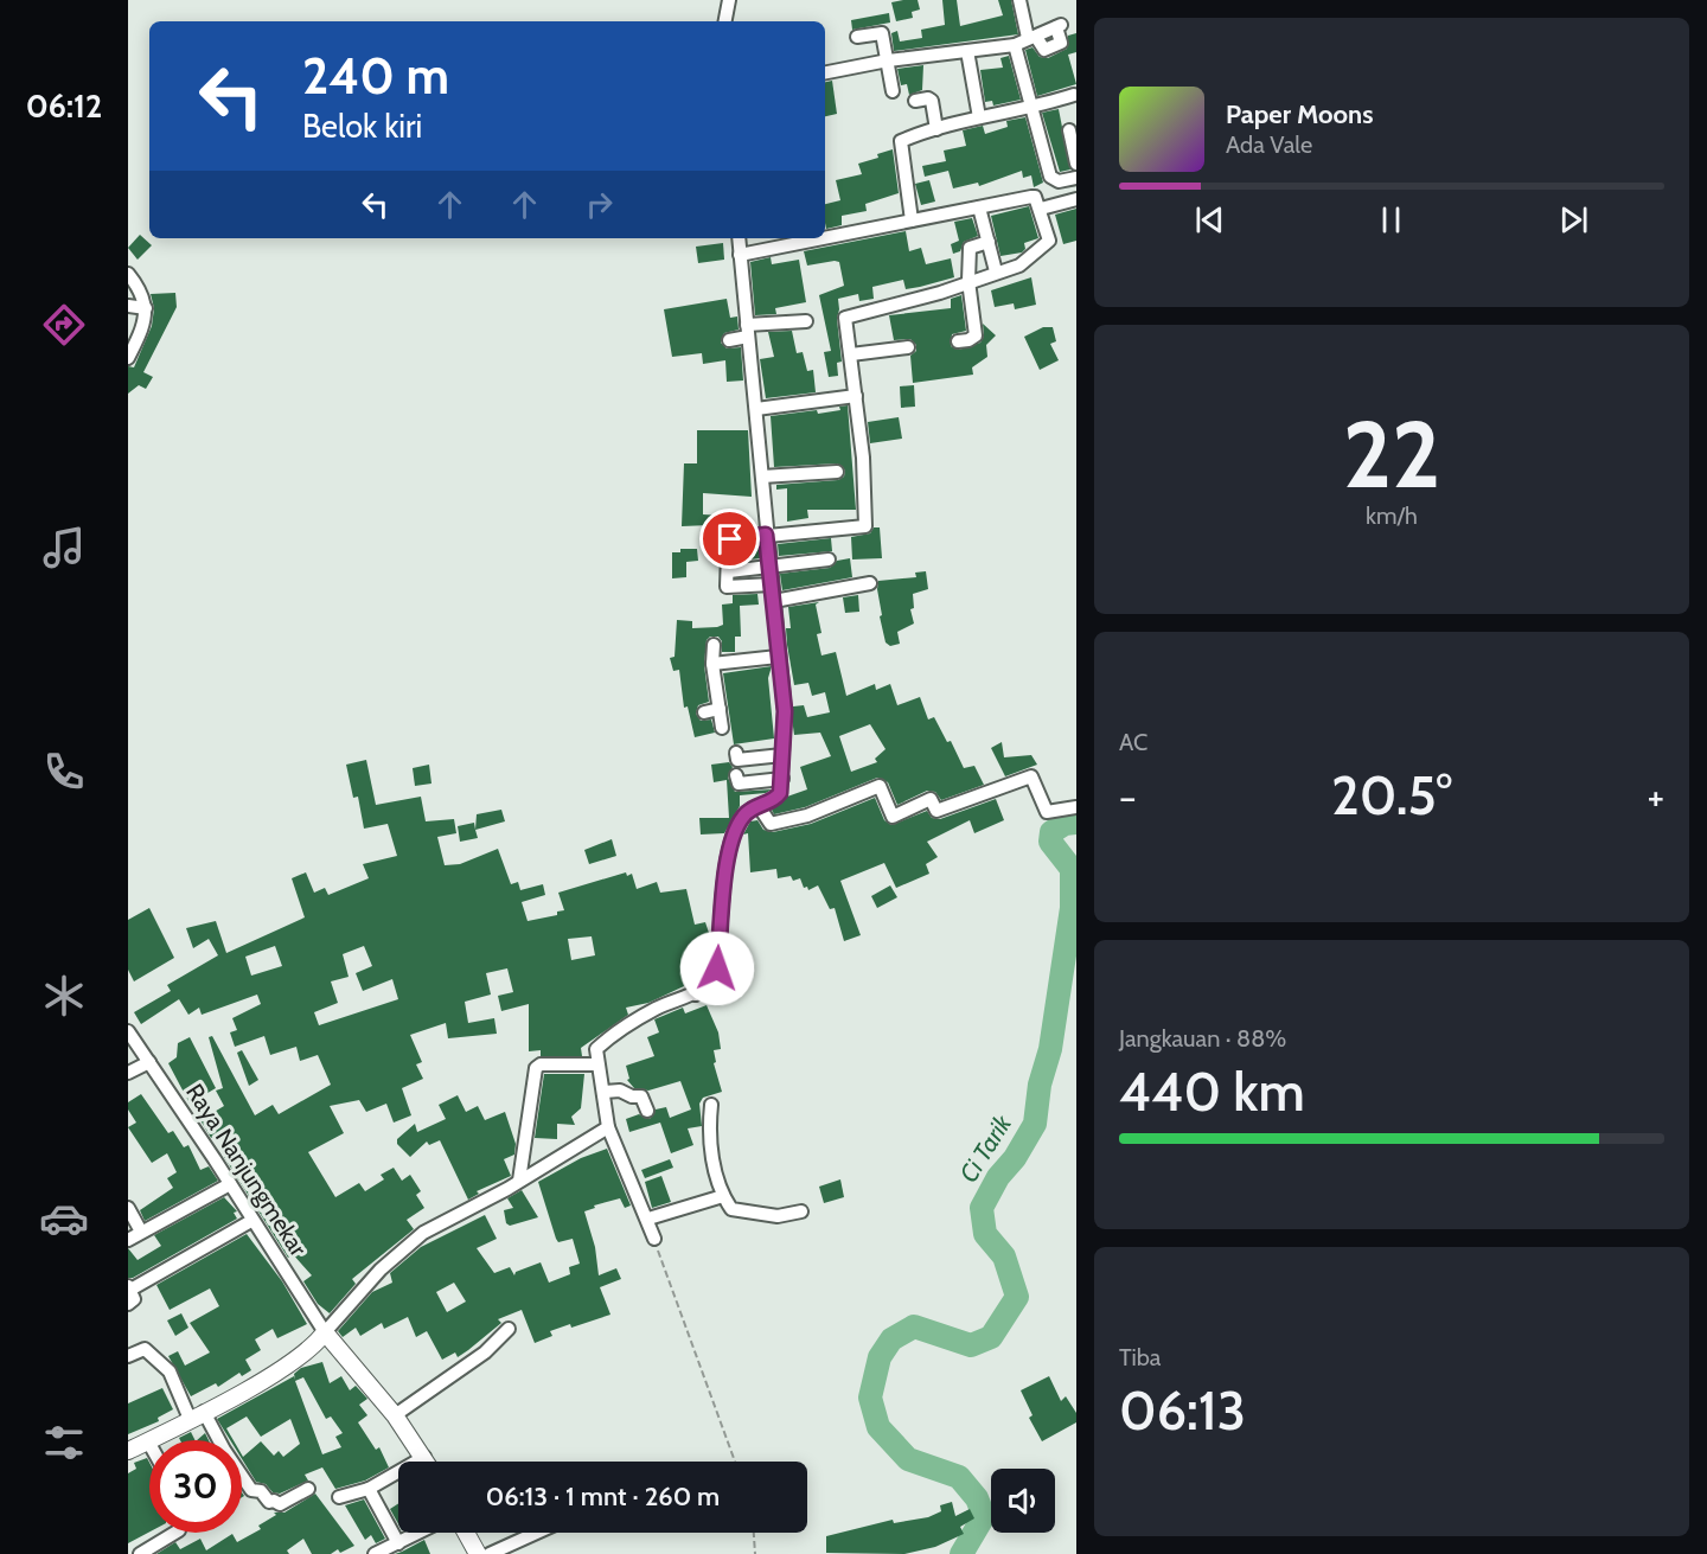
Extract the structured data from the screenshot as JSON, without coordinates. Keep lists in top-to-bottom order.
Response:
{
  "streets": {
    "main road": ["Raya Nanjungmekar"]
  },
  "water": ["Ci Tarik"],
  "page": {
    "tabs": "06:12",
    "turn": ["240 m", "Belok kiri"],
    "song": ["Paper Moons", "Ada Vale"],
    "tile": [
      ["22", "km/h"],
      "AC",
      ["Jangkauan · 88%", "440 km"],
      ["Tiba", "06:13"]
    ],
    "heat": ["−", "20.5°", "+"],
    "limit": "30",
    "trip": "06:13 · 1 mnt · 260 m"
  }
}
